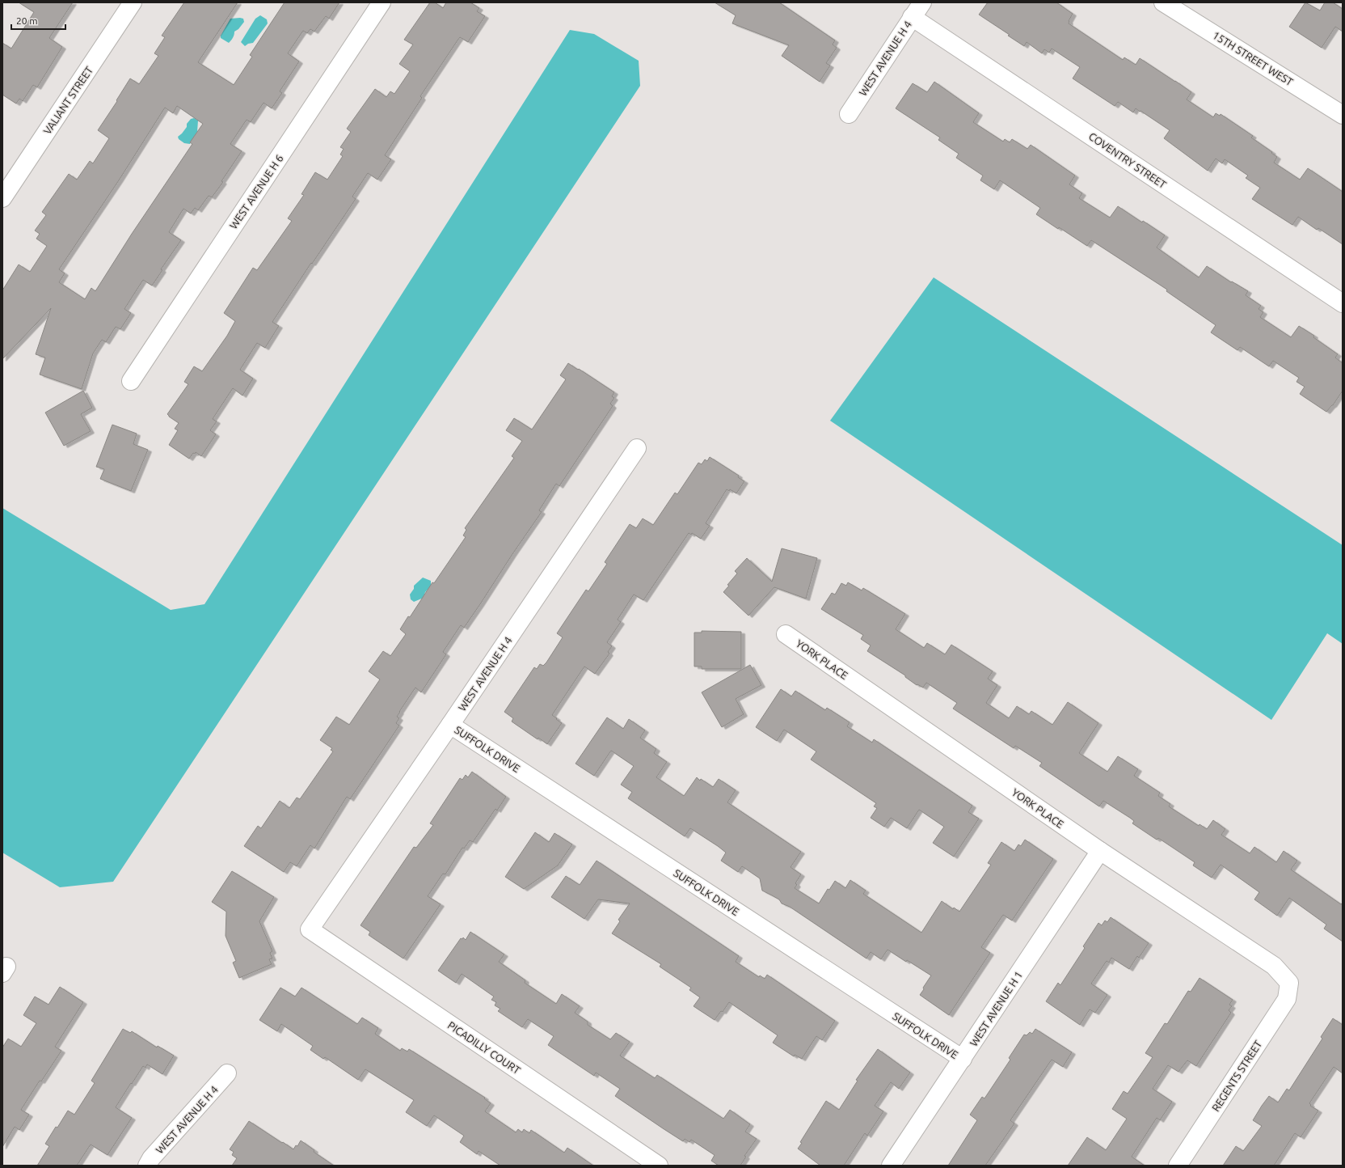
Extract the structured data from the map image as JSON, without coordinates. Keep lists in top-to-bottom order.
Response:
{
  "streets": {
    "street": [
      "WEST AVENUE H 4",
      "15TH STREET WEST",
      "VALIANT STREET",
      "COVENTRY STREET",
      "WEST AVENUE H 6",
      "YORK PLACE",
      "SUFFOLK DRIVE",
      "WEST AVENUE H 1",
      "PICADILLY COURT",
      "REGENTS STREET"
    ]
  },
  "crossings": [
    ["WEST AVENUE H 4", "COVENTRY STREET"],
    ["WEST AVENUE H 4", "SUFFOLK DRIVE"],
    ["WEST AVENUE H 4", "PICADILLY COURT"],
    ["YORK PLACE", "WEST AVENUE H 1"],
    ["YORK PLACE", "REGENTS STREET"],
    ["SUFFOLK DRIVE", "WEST AVENUE H 1"]
  ],
  "scale_bar": "20 m"
}
